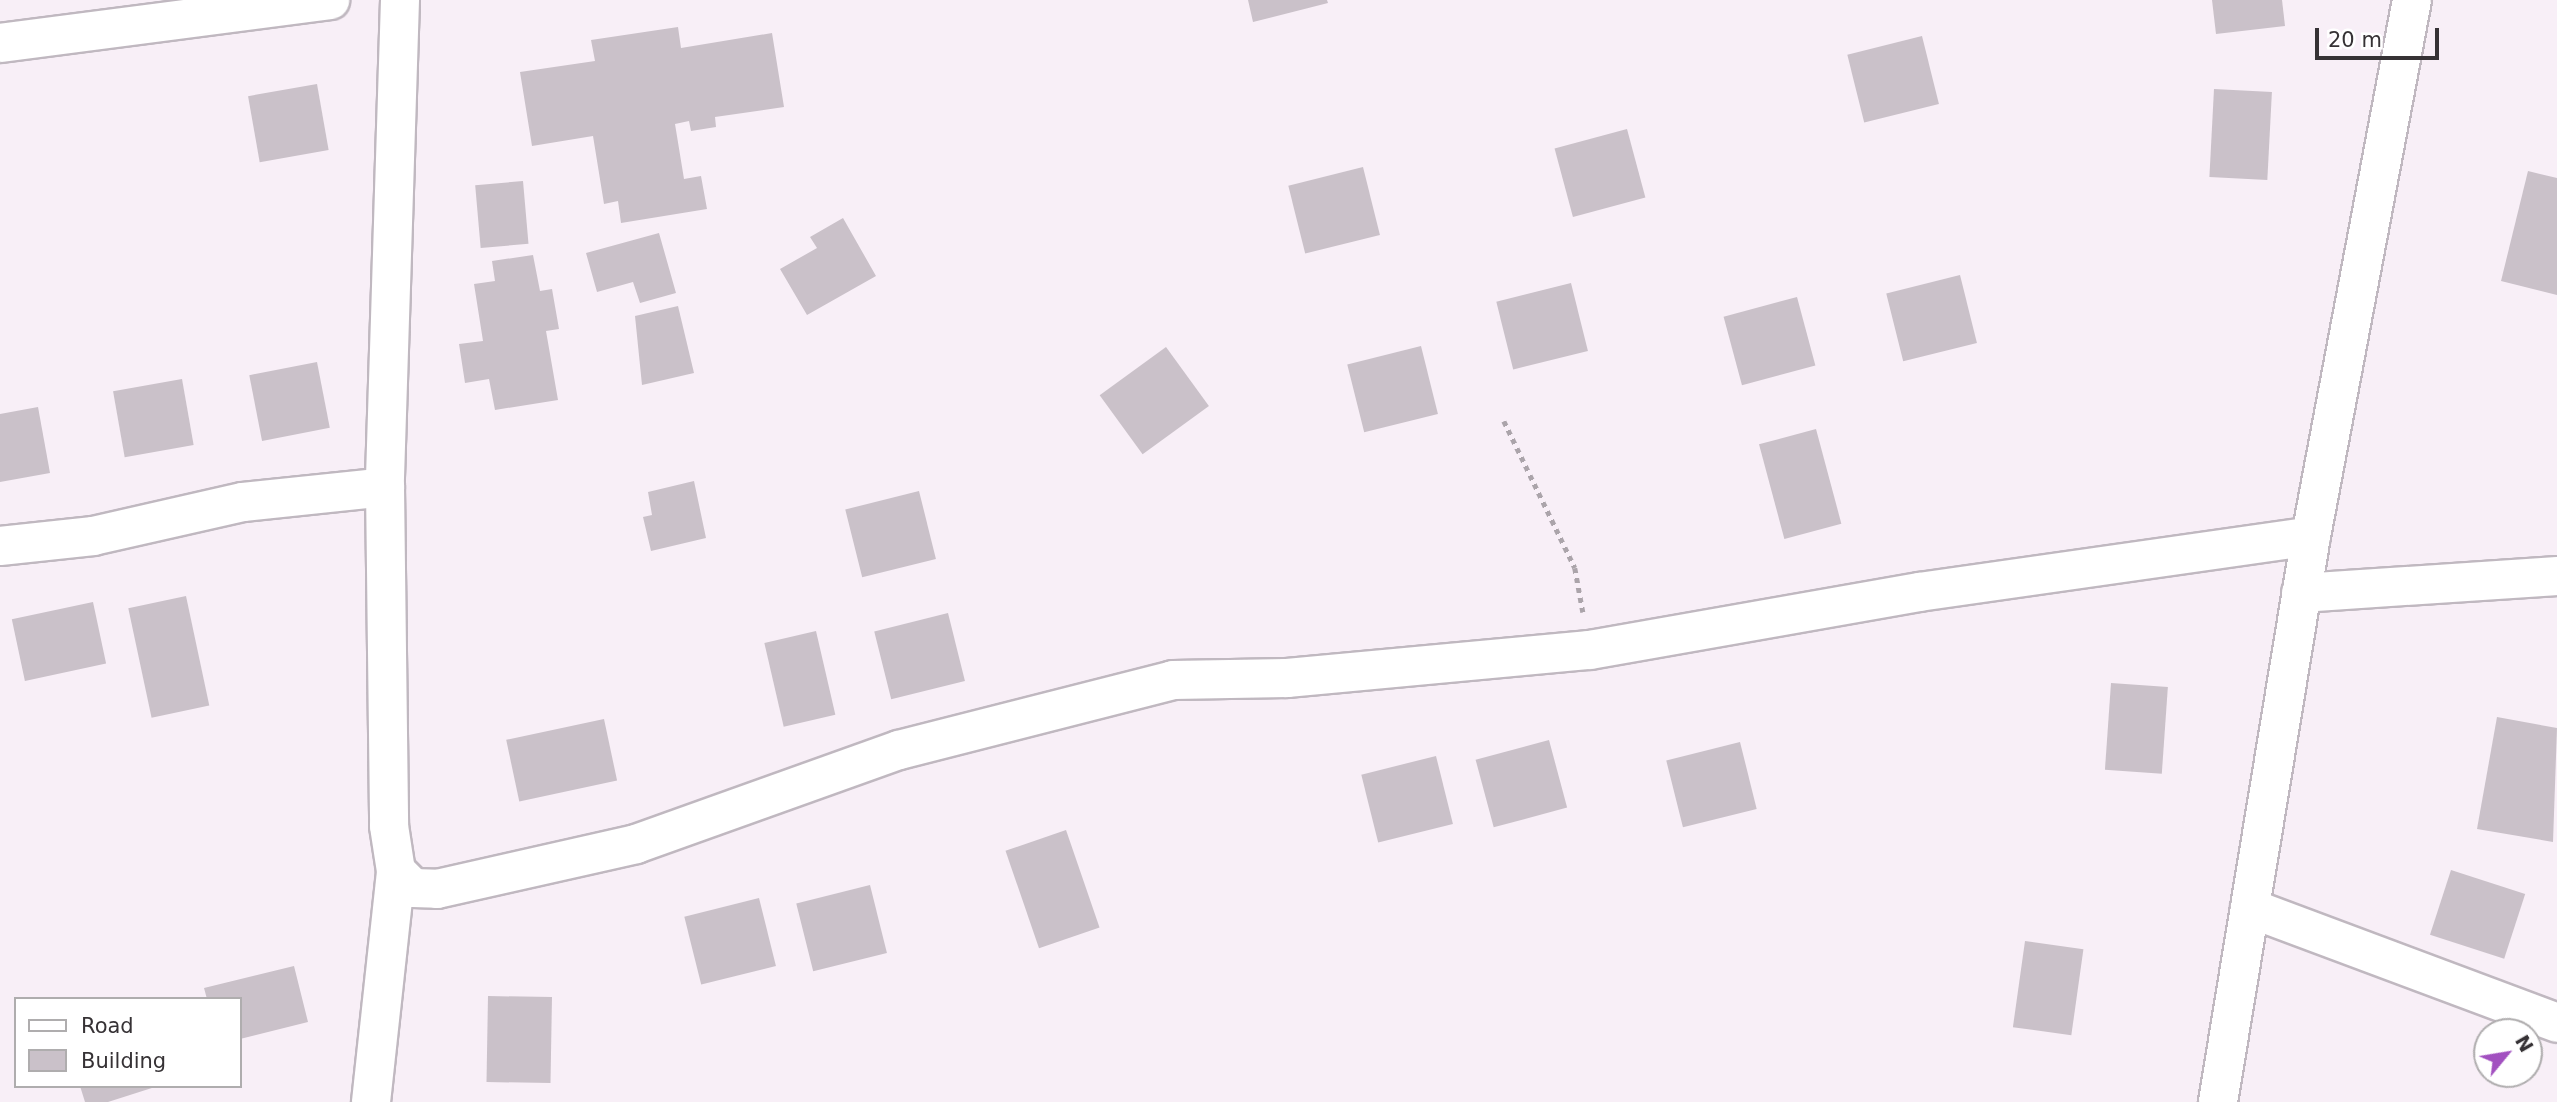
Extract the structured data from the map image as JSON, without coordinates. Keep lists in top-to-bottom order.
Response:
{
  "legend": ["Road", "Building"],
  "scale_bar": "20 m",
  "north": "top right"
}
